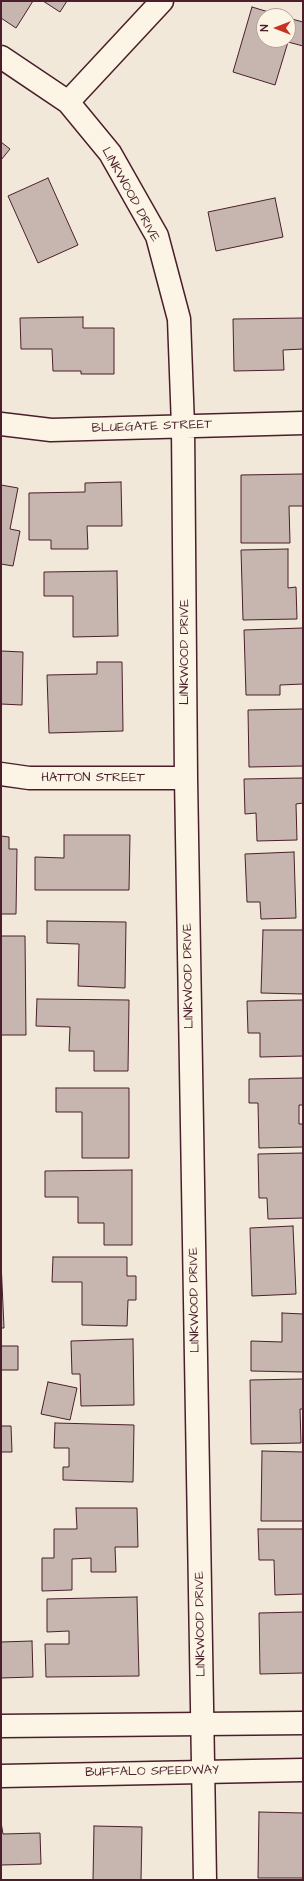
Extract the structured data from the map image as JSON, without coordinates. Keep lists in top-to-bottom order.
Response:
{
  "streets": {
    "street": [
      "LINKWOOD DRIVE",
      "BLUEGATE STREET",
      "HATTON STREET",
      "BUFFALO SPEEDWAY"
    ]
  },
  "crossings": [
    ["LINKWOOD DRIVE", "BLUEGATE STREET"],
    ["LINKWOOD DRIVE", "HATTON STREET"],
    ["LINKWOOD DRIVE", "BUFFALO SPEEDWAY"]
  ],
  "north": "left"
}
